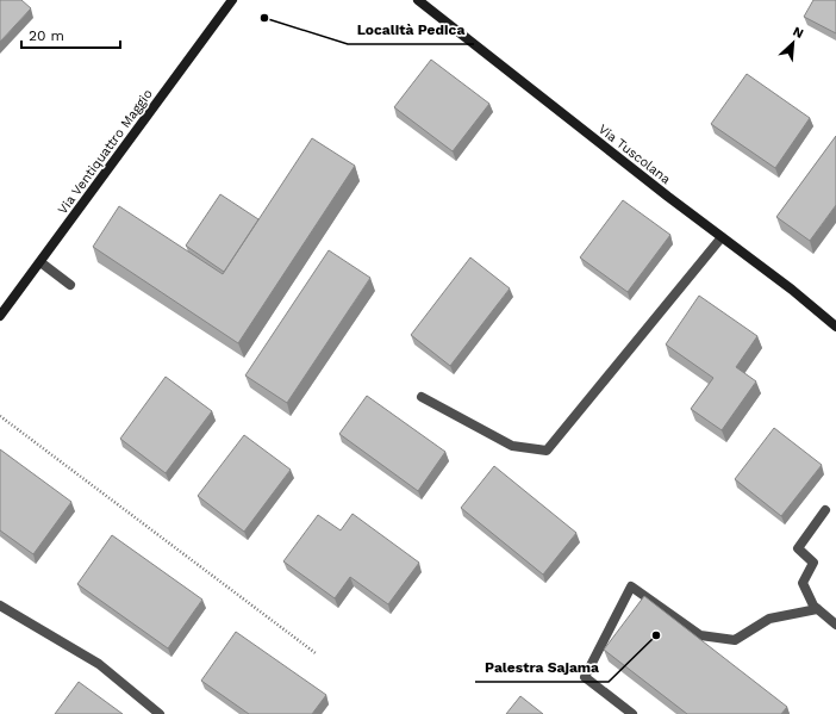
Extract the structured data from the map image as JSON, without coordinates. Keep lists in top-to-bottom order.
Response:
{
  "streets": {
    "main road": ["Via Ventiquattro Maggio", "Via Tuscolana"]
  },
  "places": ["Località Pedica", "Palestra Sajama"],
  "scale_bar": "20 m",
  "north": "top right"
}
